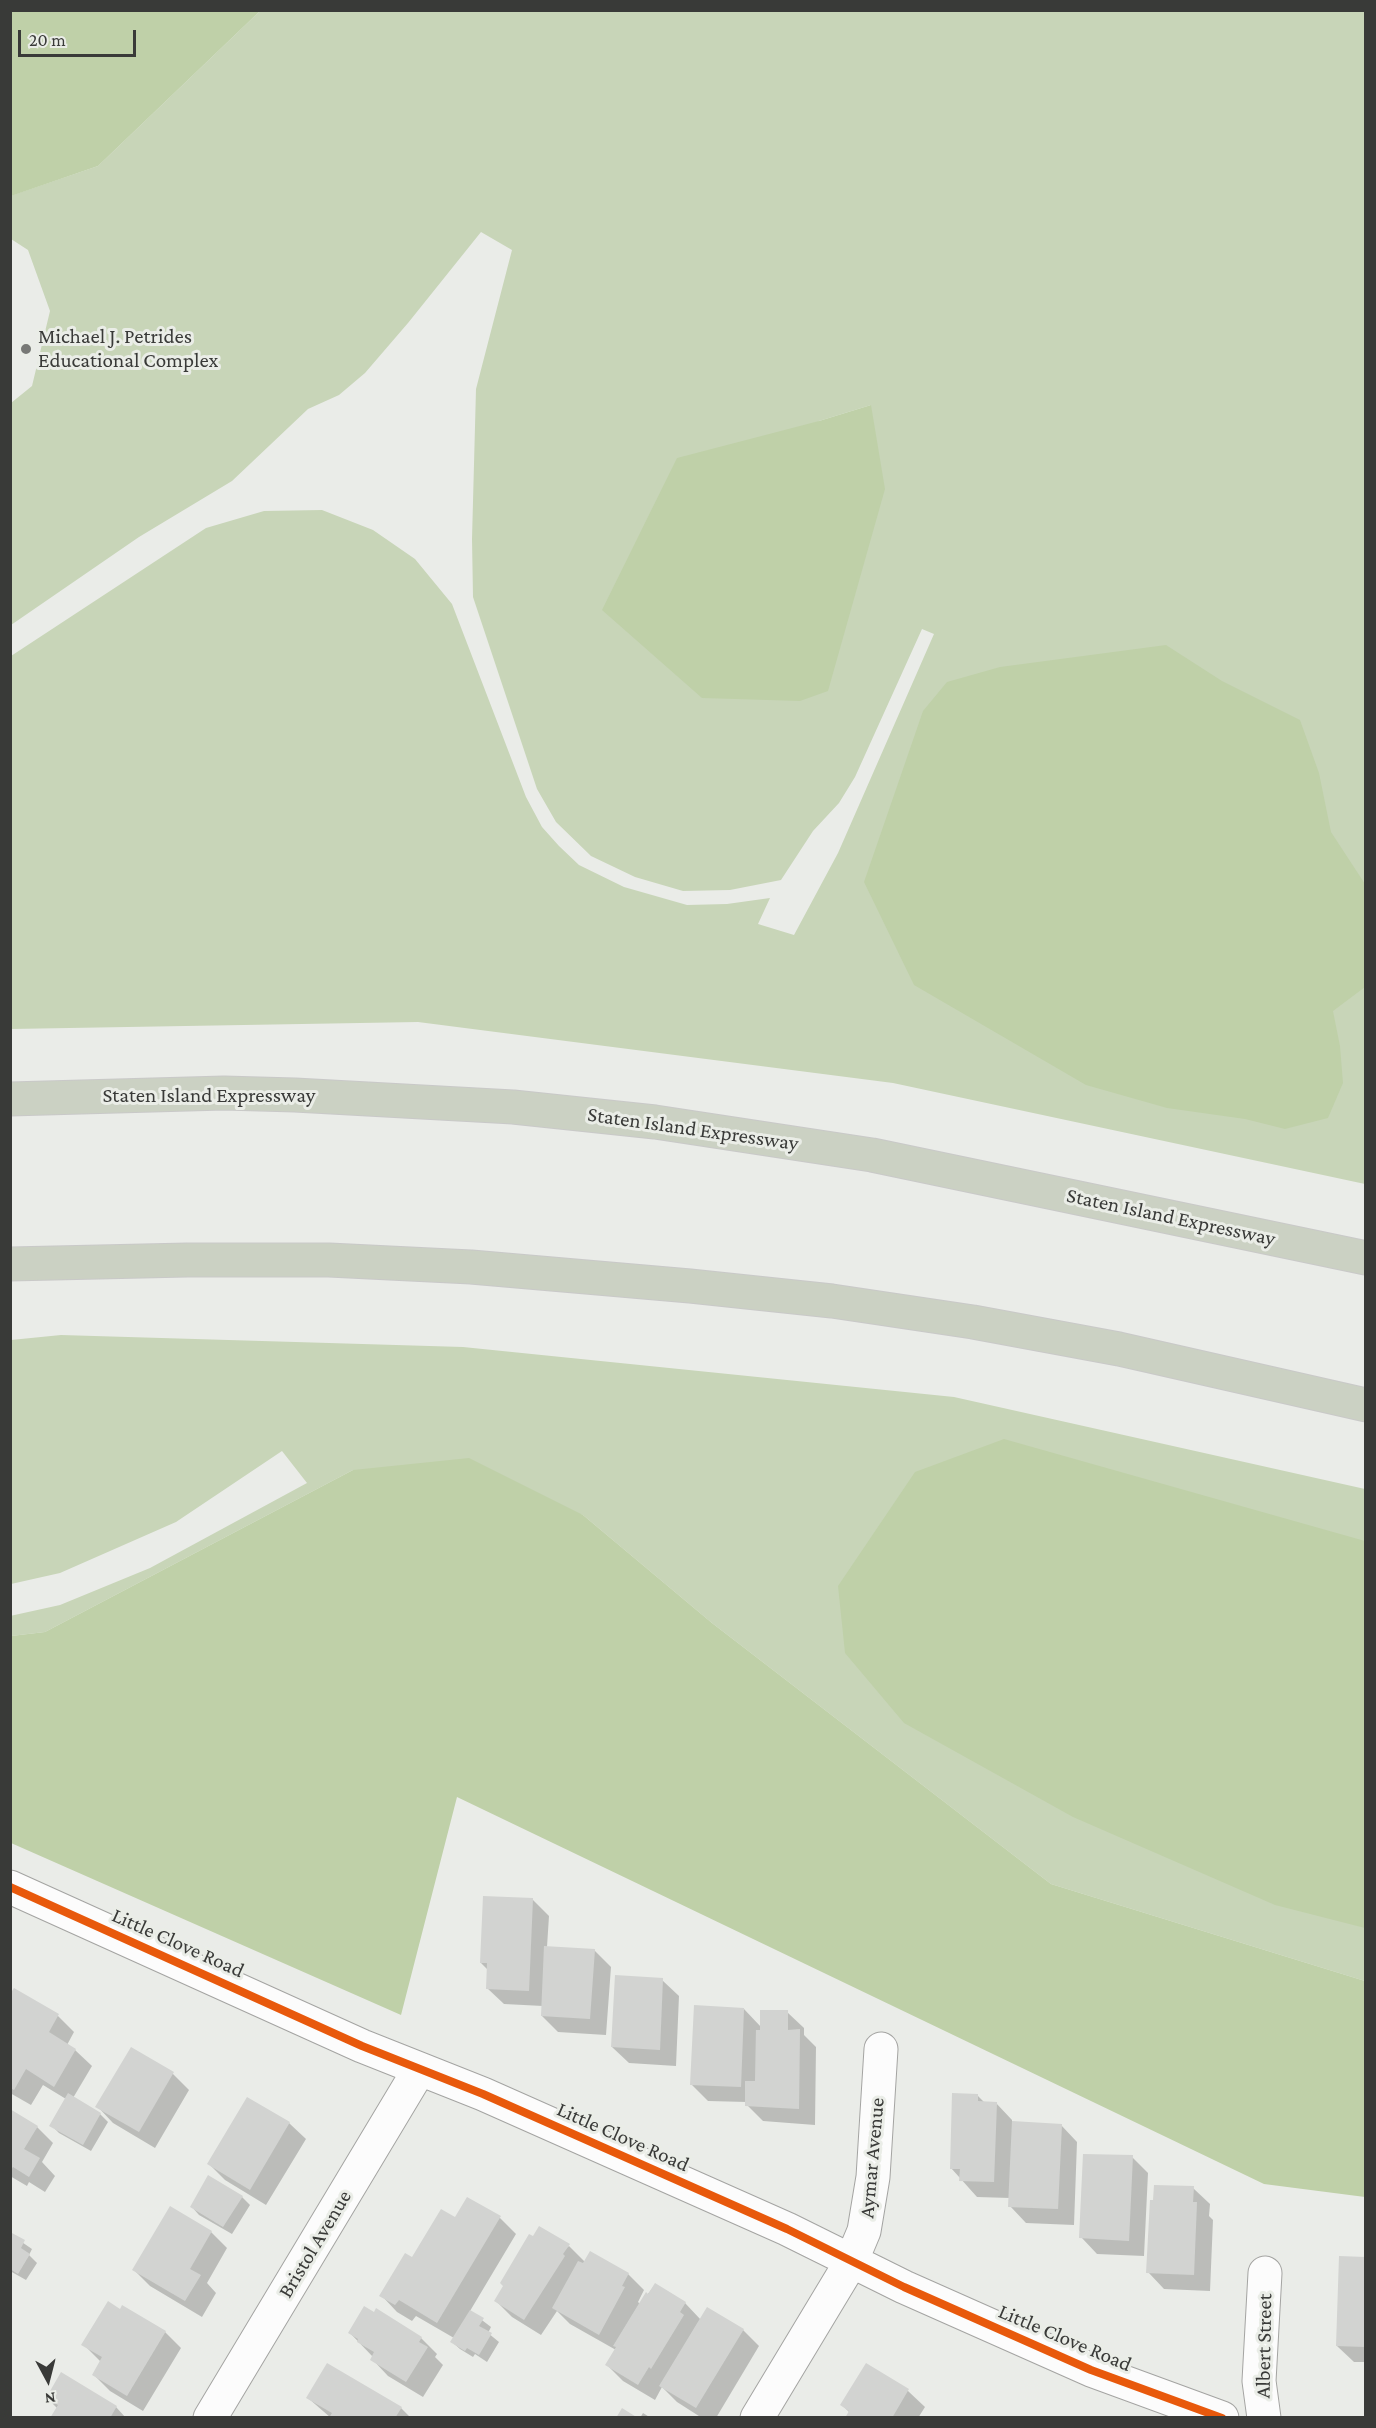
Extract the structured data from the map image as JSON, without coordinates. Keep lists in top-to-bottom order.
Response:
{
  "streets": {
    "highway": ["Staten Island Expressway"],
    "street": [
      "Little Clove Road",
      "Aymar Avenue",
      "Bristol Avenue",
      "Albert Street"
    ]
  },
  "crossings": [
    ["Little Clove Road", "Aymar Avenue"],
    ["Little Clove Road", "Bristol Avenue"]
  ],
  "places": ["Michael J. Petrides Educational Complex"],
  "scale_bar": "20 m",
  "north": "bottom"
}
